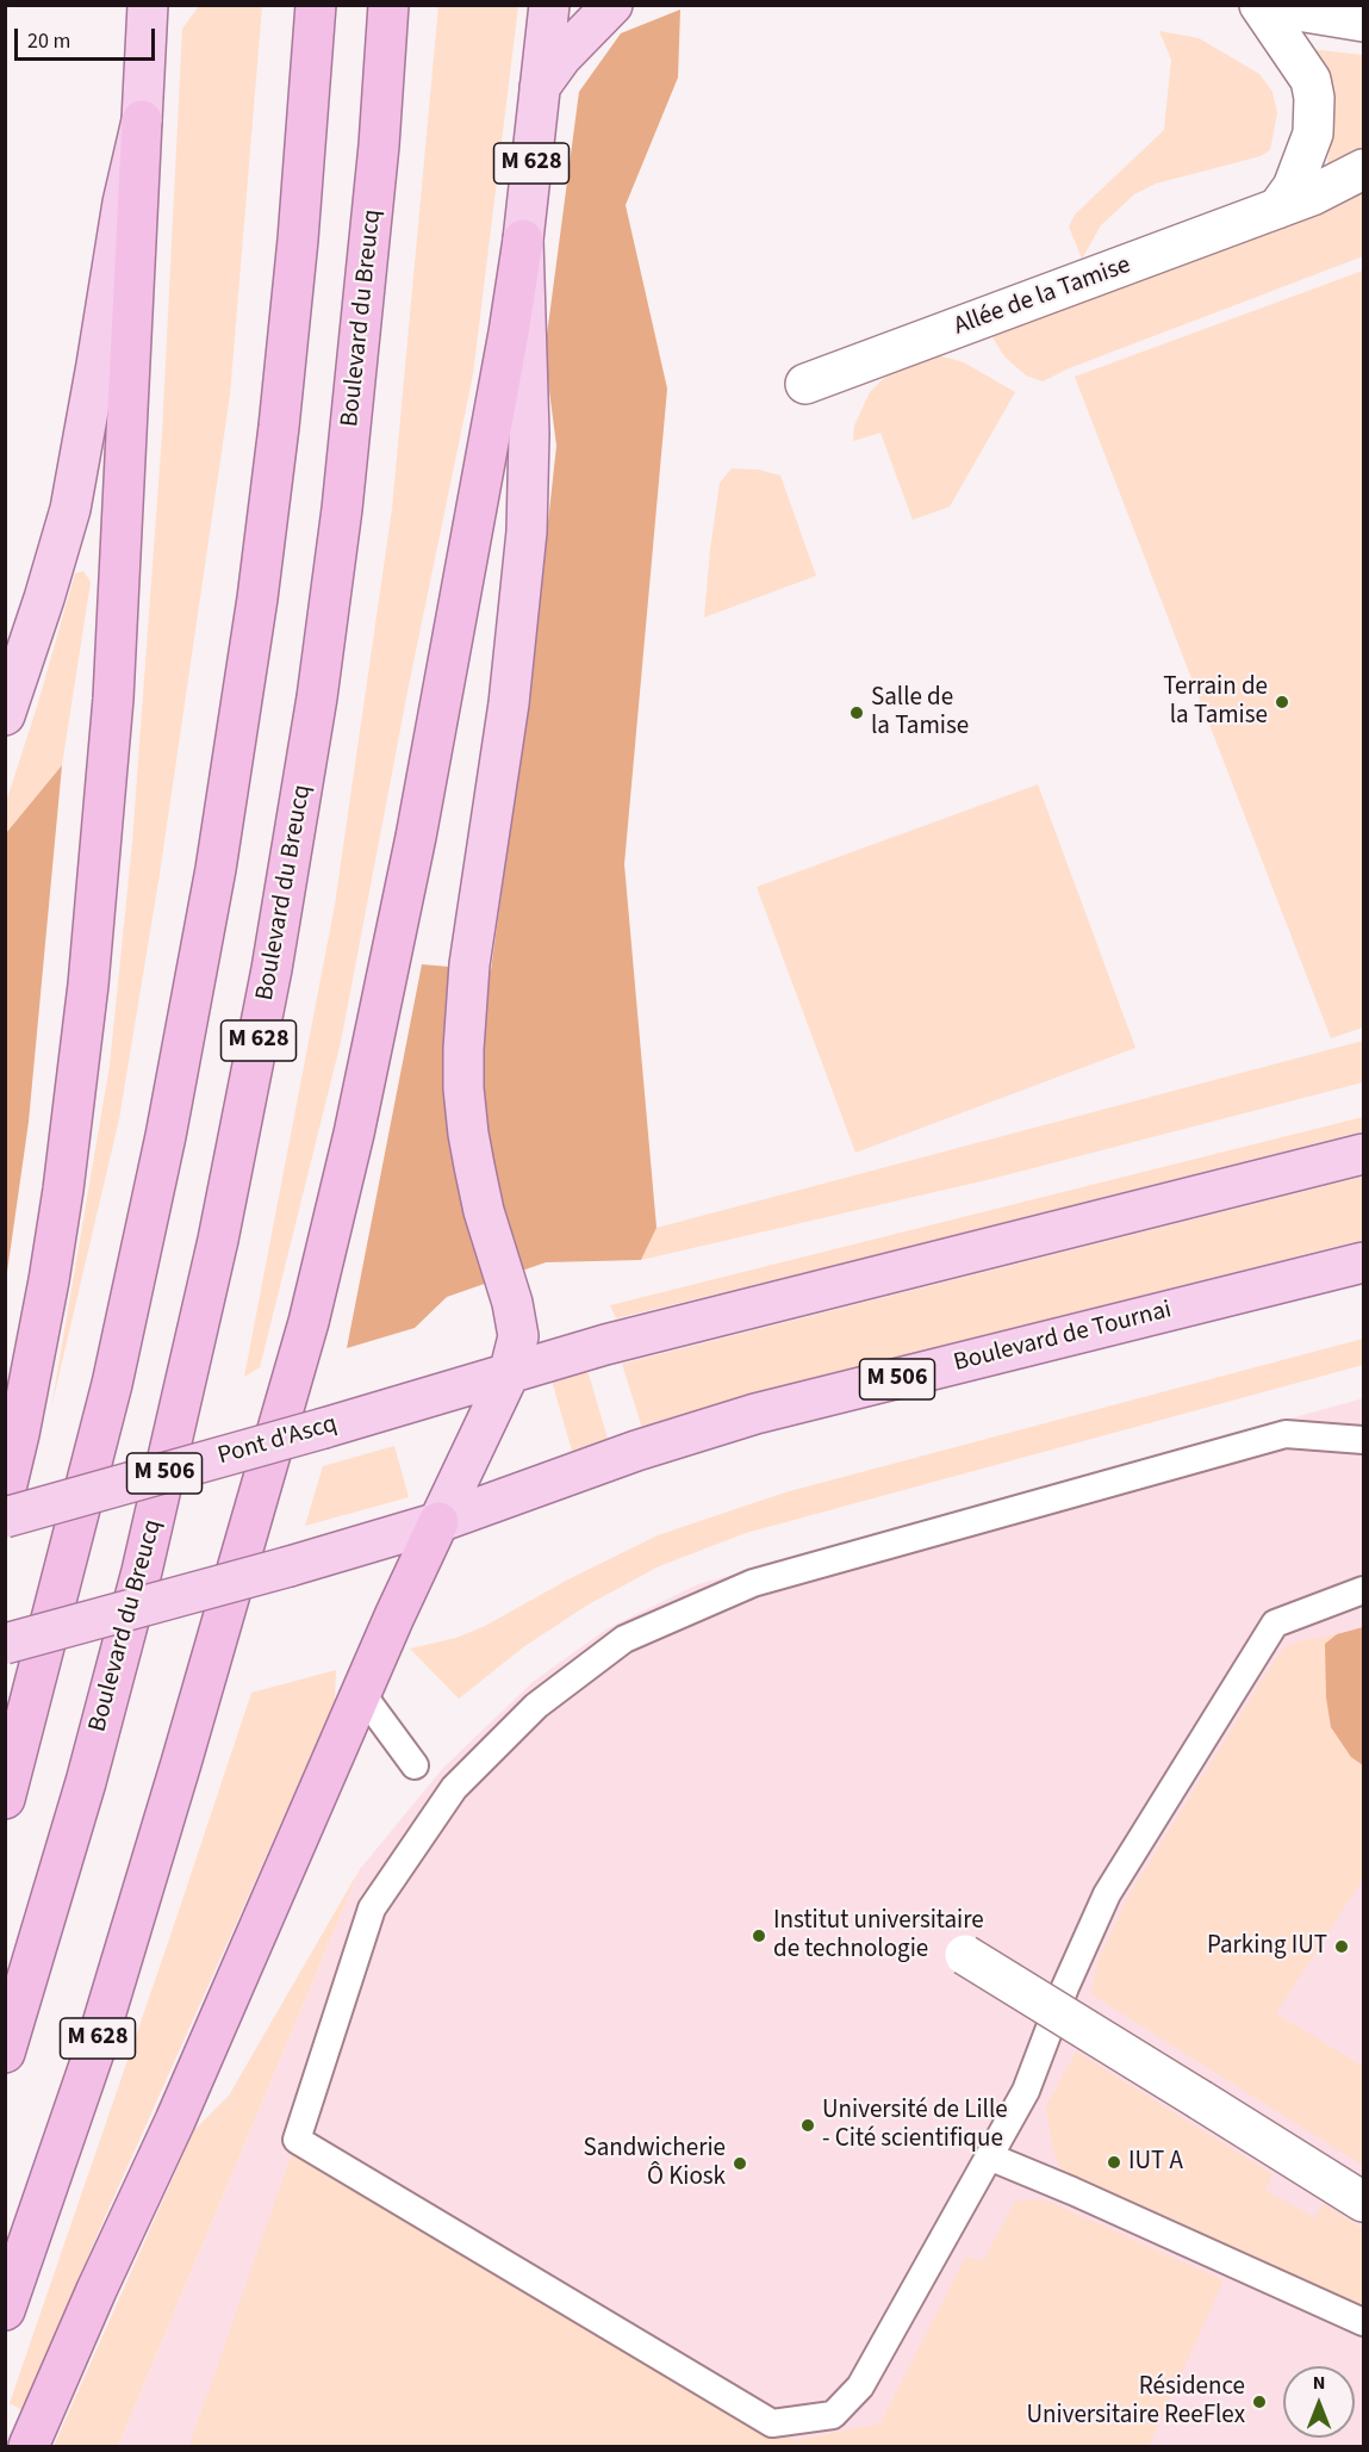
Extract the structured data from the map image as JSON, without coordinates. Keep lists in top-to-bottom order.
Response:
{
  "streets": {
    "highway": ["M 628", "Boulevard du Breucq"],
    "main road": ["Boulevard de Tournai", "M 506", "Pont d'Ascq"],
    "street": ["Allée de la Tamise"]
  },
  "crossings": [
    ["Boulevard de Tournai", "M 506"],
    ["M 506", "Pont d'Ascq"]
  ],
  "places": [
    "Terrain de la Tamise",
    "Salle de la Tamise",
    "Institut universitaire de technologie",
    "Parking IUT",
    "Université de Lille ‐ Cité scientifique",
    "IUT A",
    "Sandwicherie Ô Kiosk",
    "Résidence Universitaire ReeFlex"
  ],
  "scale_bar": "20 m",
  "north": "top"
}
